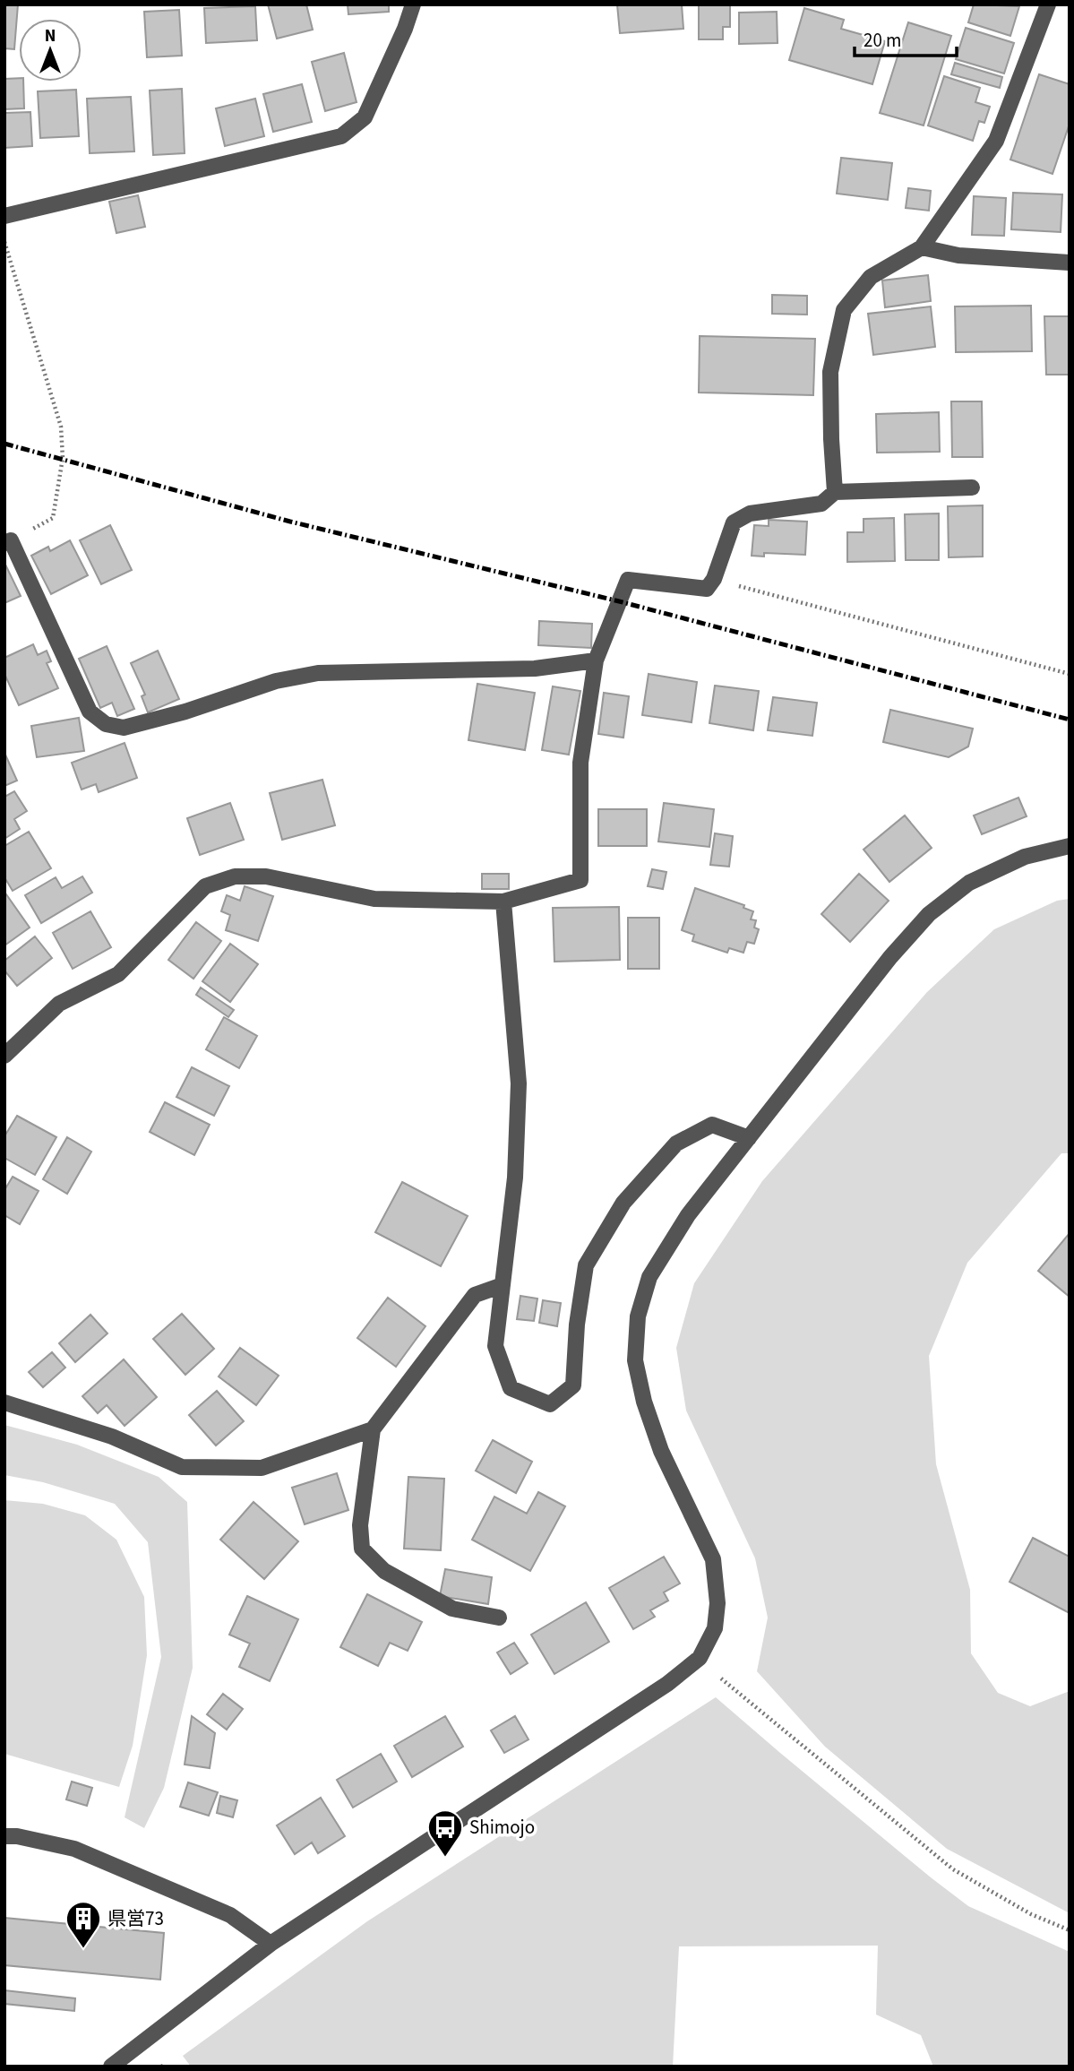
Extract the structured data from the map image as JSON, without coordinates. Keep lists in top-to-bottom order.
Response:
{
  "places": {
    "bus stop": ["Shimojo"],
    "building": ["県営73"]
  },
  "scale_bar": "20 m",
  "north": "top"
}
